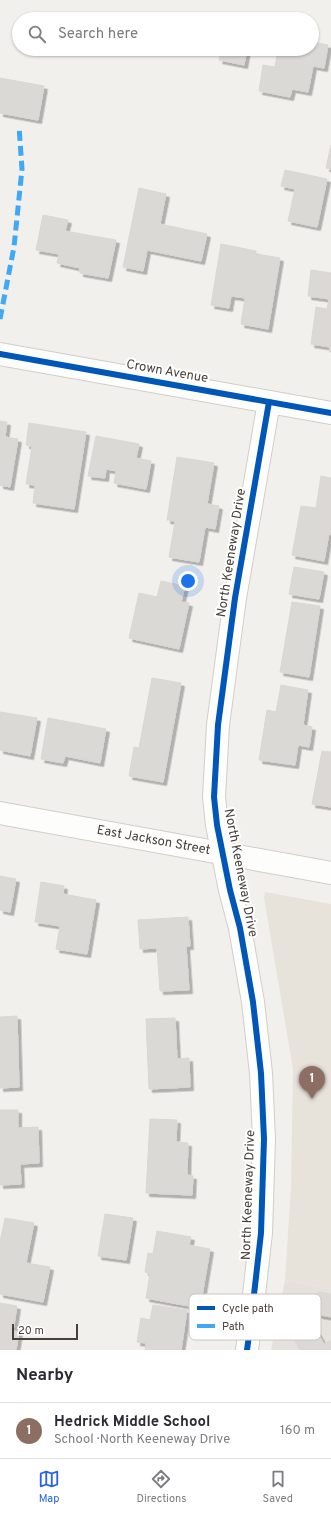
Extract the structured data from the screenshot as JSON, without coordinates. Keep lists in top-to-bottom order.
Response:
{
  "streets": {
    "street": ["Crown Avenue", "North Keeneway Drive", "East Jackson Street"]
  },
  "crossings": [
    ["Crown Avenue", "North Keeneway Drive"],
    ["North Keeneway Drive", "East Jackson Street"]
  ],
  "legend": ["Cycle path", "Path"],
  "scale_bar": "20 m",
  "page": {
    "search": "Search here",
    "pins": "1",
    "scale": "20 m",
    "heading": "Nearby",
    "list": [
      {
        "mark": "1",
        "name": "Hedrick Middle School",
        "note": "School · North Keeneway Drive",
        "value": "160 m"
      }
    ],
    "nav": ["Map", "Directions", "Saved"]
  }
}
